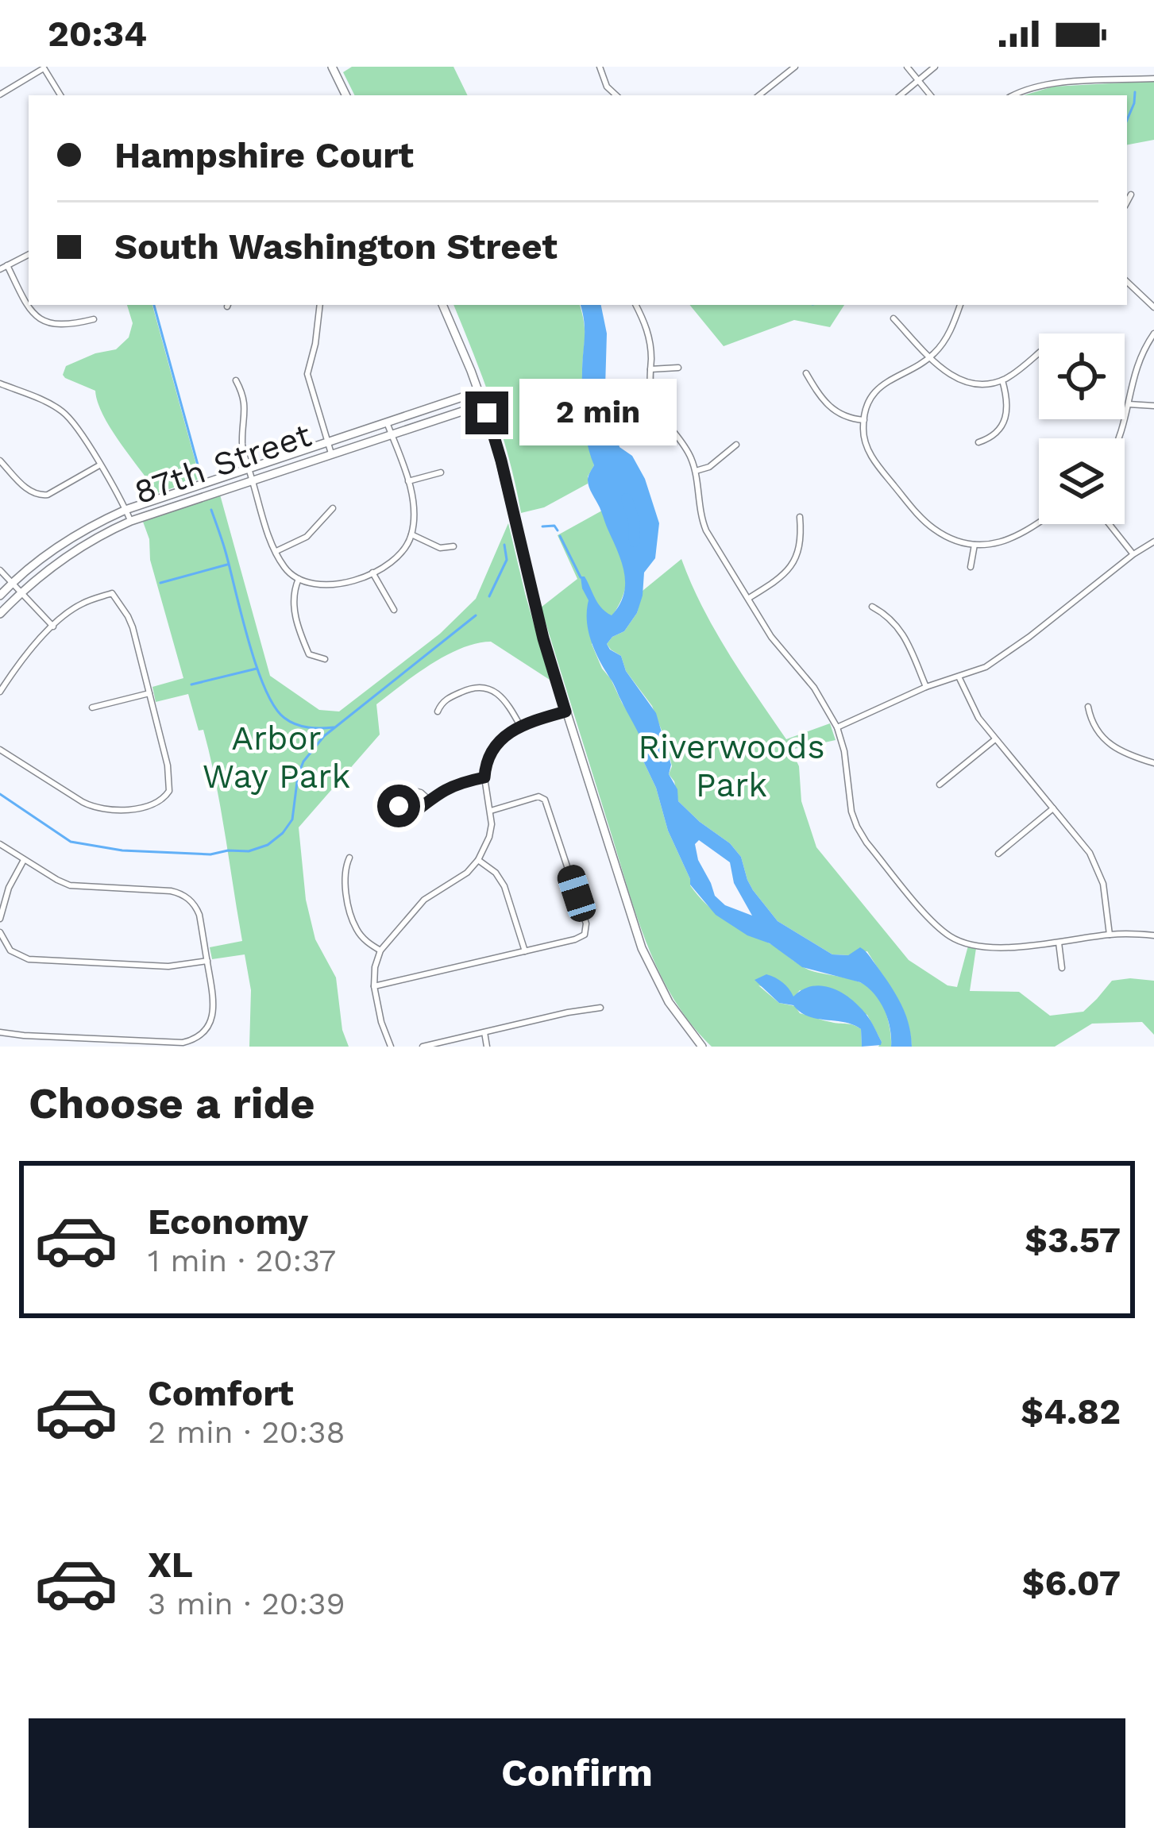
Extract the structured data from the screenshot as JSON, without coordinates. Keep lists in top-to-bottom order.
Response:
{
  "streets": {
    "street": ["87th Street"]
  },
  "parks": ["Arbor Way Park", "Riverwoods Park"],
  "page": {
    "status": "20:34",
    "banner": ["Hampshire Court", "South Washington Street"],
    "bubble": "2 min",
    "heading": "Choose a ride",
    "list": [
      {
        "name": "Economy",
        "note": "1 min · 20:37",
        "value": "$3.57"
      },
      {
        "name": "Comfort",
        "note": "2 min · 20:38",
        "value": "$4.82"
      },
      {
        "name": "XL",
        "note": "3 min · 20:39",
        "value": "$6.07"
      }
    ],
    "buttons": "Confirm"
  }
}
